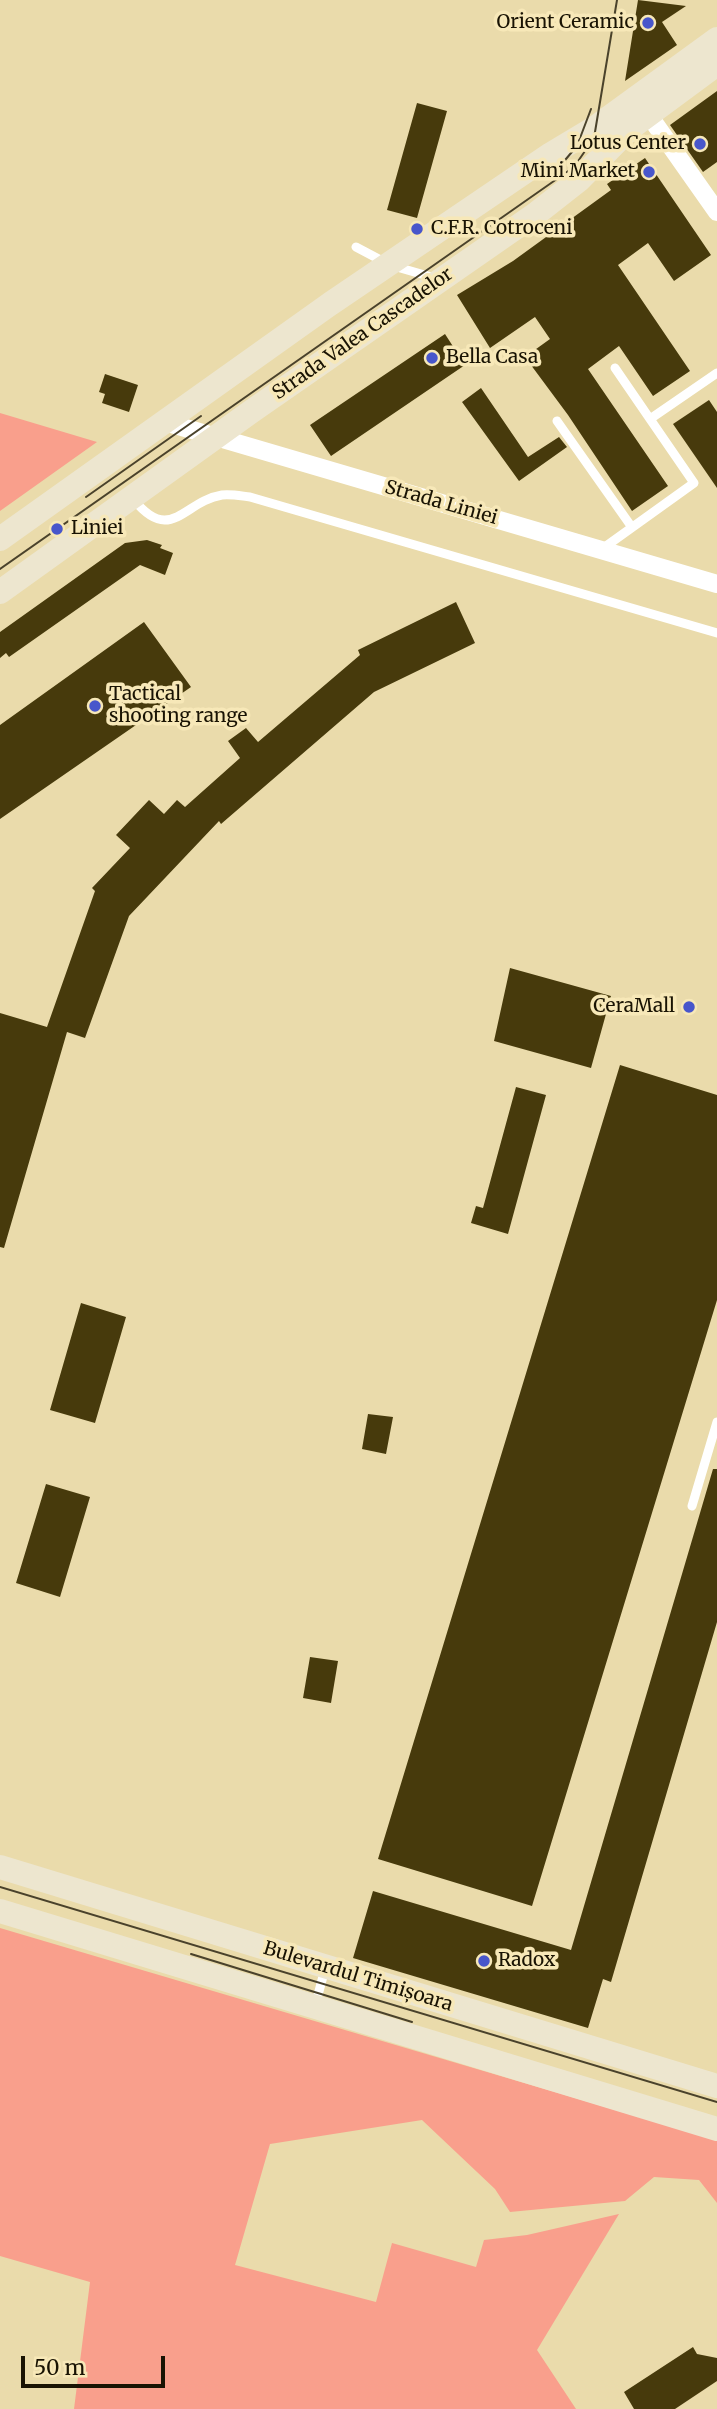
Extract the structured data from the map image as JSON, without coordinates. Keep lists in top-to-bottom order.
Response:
{
  "streets": {
    "main road": ["Strada Valea Cascadelor", "Bulevardul Timișoara"],
    "street": ["Strada Liniei"]
  },
  "crossings": [
    ["Strada Valea Cascadelor", "Strada Liniei"]
  ],
  "places": [
    "Orient Ceramic",
    "Lotus Center",
    "Mini Market",
    "C.F.R. Cotroceni",
    "Bella Casa",
    "Liniei",
    "Tactical shooting range",
    "CeraMall",
    "Radox"
  ],
  "scale_bar": "50 m"
}
